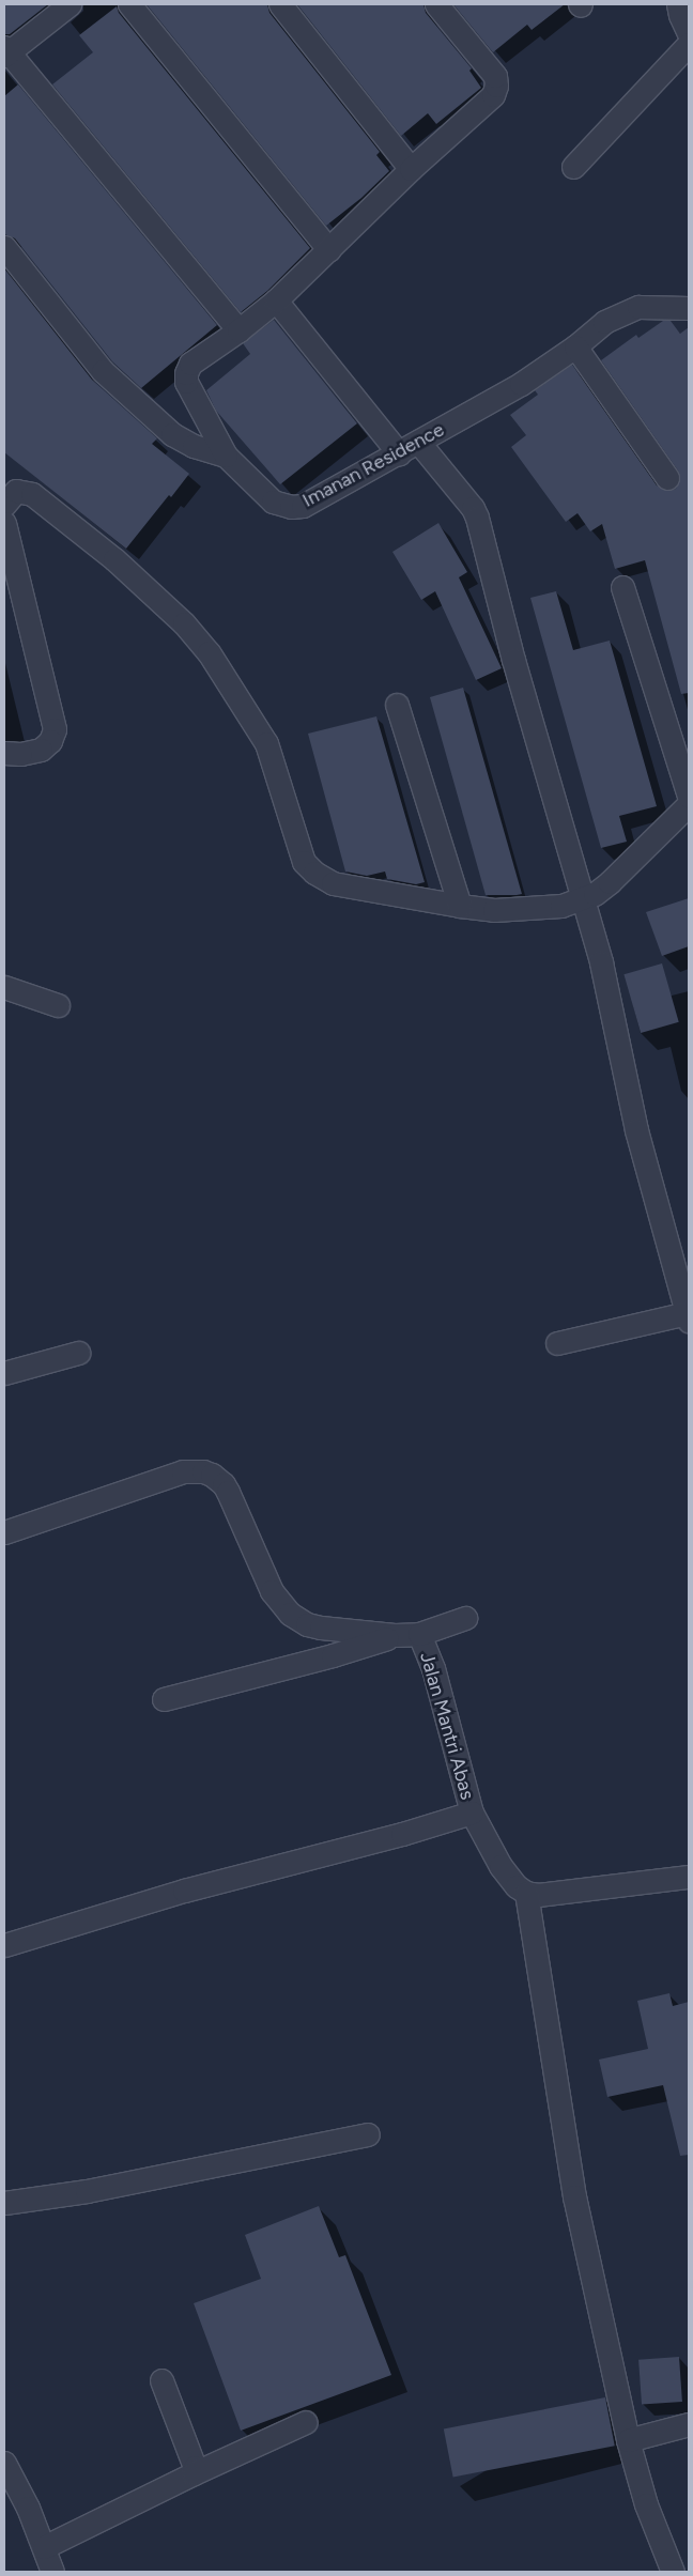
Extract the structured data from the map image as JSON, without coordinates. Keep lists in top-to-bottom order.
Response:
{
  "streets": {
    "street": ["Imanan Residence", "Jalan Mantri Abas"]
  }
}
